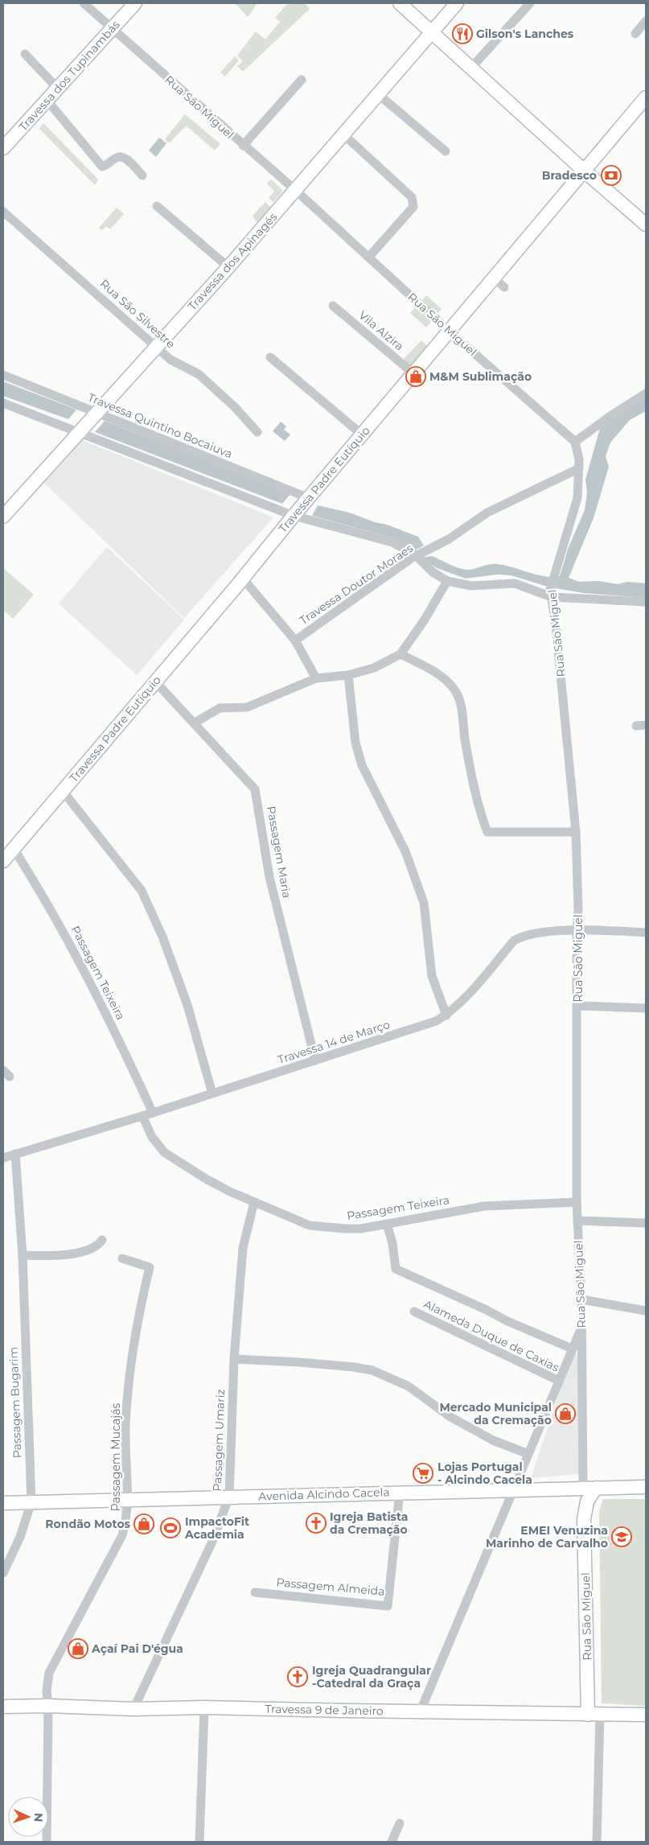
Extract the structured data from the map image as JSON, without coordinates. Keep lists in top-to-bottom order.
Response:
{
  "streets": {
    "main road": [
      "Travessa dos Tupinambás",
      "Rua São Miguel",
      "Travessa dos Apinagés",
      "Travessa Padre Eutíquio",
      "Avenida Alcindo Cacela",
      "Travessa 9 de Janeiro"
    ],
    "street": [
      "Rua São Silvestre",
      "Vila Alzira",
      "Travessa Quintino Bocaiuva",
      "Travessa Doutor Moraes",
      "Passagem Maria",
      "Passagem Teixeira",
      "Travessa 14 de Março",
      "Alameda Duque de Caxias",
      "Passagem Bugarim",
      "Passagem Umariz",
      "Passagem Mucajás",
      "Passagem Almeida"
    ]
  },
  "crossings": [
    ["Travessa dos Tupinambás", "Rua São Miguel"],
    ["Rua São Miguel", "Travessa dos Apinagés"],
    ["Rua São Miguel", "Travessa Padre Eutíquio"],
    ["Rua São Miguel", "Travessa Doutor Moraes"],
    ["Rua São Miguel", "Passagem Teixeira"],
    ["Rua São Miguel", "Travessa 14 de Março"],
    ["Rua São Miguel", "Avenida Alcindo Cacela"],
    ["Rua São Miguel", "Travessa 9 de Janeiro"],
    ["Travessa dos Apinagés", "Rua São Silvestre"],
    ["Travessa dos Apinagés", "Travessa Quintino Bocaiuva"],
    ["Vila Alzira", "Travessa Padre Eutíquio"],
    ["Travessa Quintino Bocaiuva", "Travessa Padre Eutíquio"],
    ["Travessa Padre Eutíquio", "Passagem Maria"],
    ["Travessa Padre Eutíquio", "Passagem Teixeira"],
    ["Passagem Maria", "Travessa 14 de Março"],
    ["Passagem Teixeira", "Travessa 14 de Março"],
    ["Passagem Teixeira", "Passagem Umariz"],
    ["Travessa 14 de Março", "Passagem Bugarim"],
    ["Passagem Bugarim", "Avenida Alcindo Cacela"],
    ["Passagem Umariz", "Avenida Alcindo Cacela"],
    ["Passagem Umariz", "Travessa 9 de Janeiro"],
    ["Passagem Mucajás", "Avenida Alcindo Cacela"],
    ["Passagem Mucajás", "Travessa 9 de Janeiro"],
    ["Avenida Alcindo Cacela", "Passagem Almeida"]
  ],
  "places": {
    "restaurant": ["Gilson's Lanches"],
    "bank": ["Bradesco"],
    "shop": [
      "M&M Sublimação",
      "Mercado Municipal da Cremação",
      "Rondão Motos",
      "Açaí Pai D'égua"
    ],
    "supermarket": ["Lojas Portugal - Alcindo Cacela"],
    "church": ["Igreja Batista da Cremação", "Igreja Quadrangular -Catedral da Graça"],
    "sports": ["ImpactoFit Academia"],
    "school or university": ["EMEI Venuzina Marinho de Carvalho"]
  },
  "north": "right"
}
